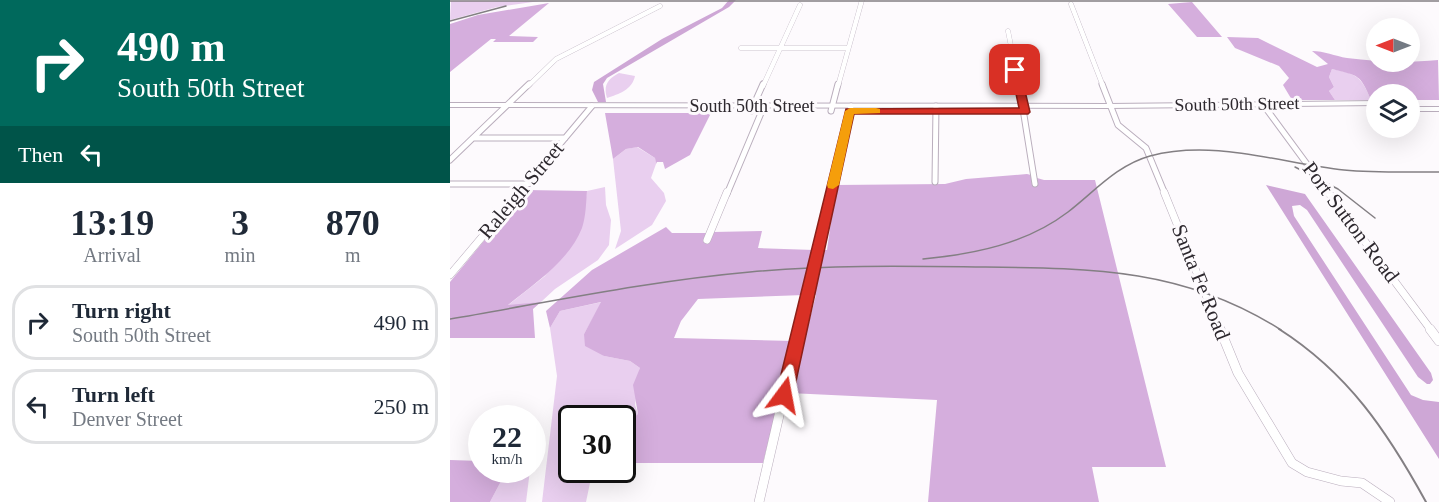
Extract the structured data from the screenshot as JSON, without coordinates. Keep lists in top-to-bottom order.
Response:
{
  "streets": {
    "main road": ["South 50th Street"],
    "street": ["Raleigh Street", "Port Sutton Road", "Santa Fe Road"]
  },
  "crossings": [
    ["South 50th Street", "Raleigh Street"],
    ["South 50th Street", "Port Sutton Road"],
    ["South 50th Street", "Santa Fe Road"]
  ],
  "north": "left",
  "page": {
    "turn": ["490 m", "South 50th Street"],
    "then": "Then",
    "eta": [
      "13:19",
      "Arrival",
      "3",
      "min",
      "870",
      "m"
    ],
    "list": [
      {
        "name": "Turn right",
        "note": "South 50th Street",
        "value": "490 m"
      },
      {
        "name": "Turn left",
        "note": "Denver Street",
        "value": "250 m"
      }
    ],
    "speed": "22 km/h",
    "limit": "30"
  }
}
